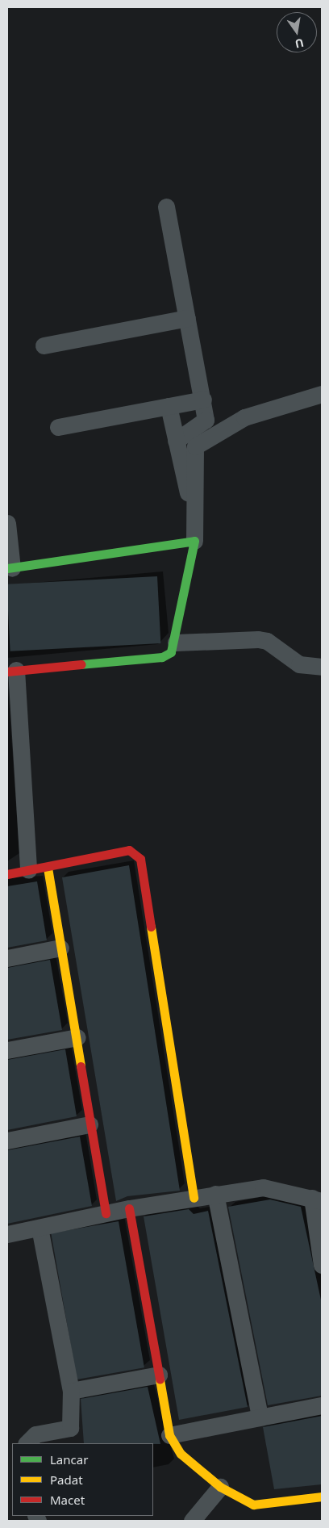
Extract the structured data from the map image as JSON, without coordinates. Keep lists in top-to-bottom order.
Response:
{
  "legend": ["Lancar", "Padat", "Macet"],
  "north": "bottom"
}
